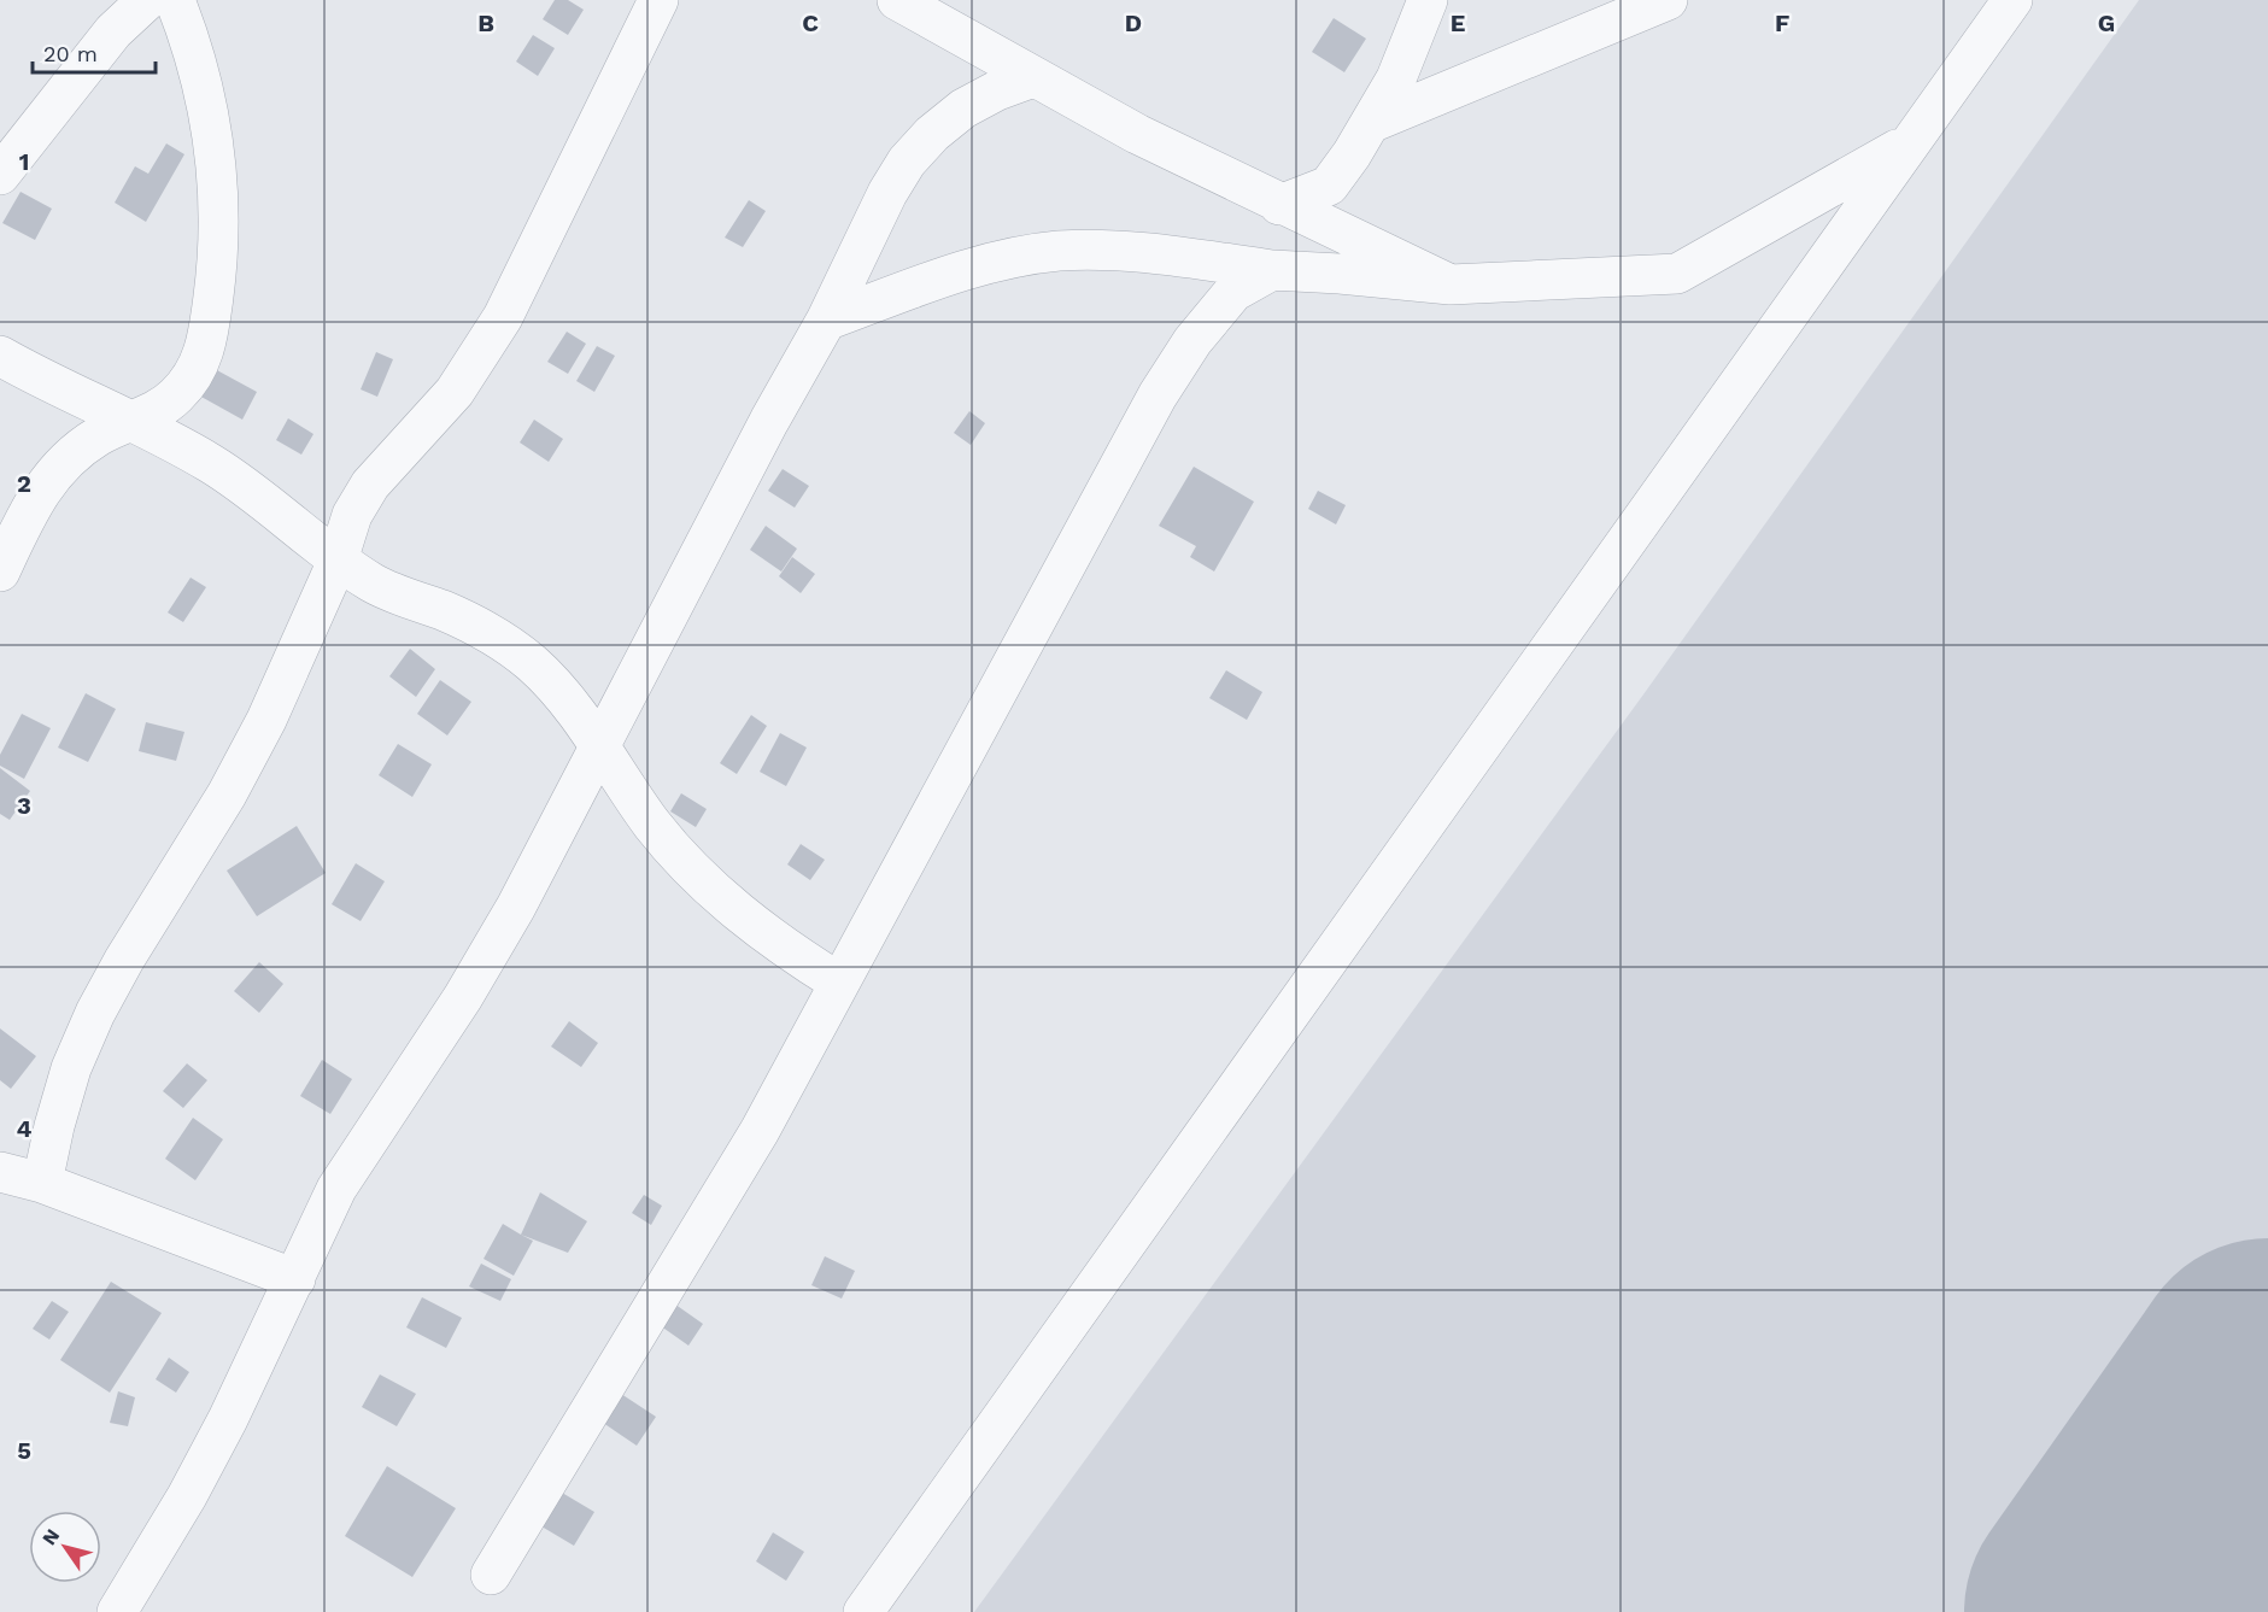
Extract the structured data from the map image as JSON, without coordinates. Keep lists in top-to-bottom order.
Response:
{
  "scale_bar": "20 m",
  "north": "top left",
  "grid": {
    "columns": [
      "B",
      "C",
      "D",
      "E",
      "F",
      "G"
    ],
    "rows": [
      "1",
      "2",
      "3",
      "4",
      "5"
    ]
  }
}
